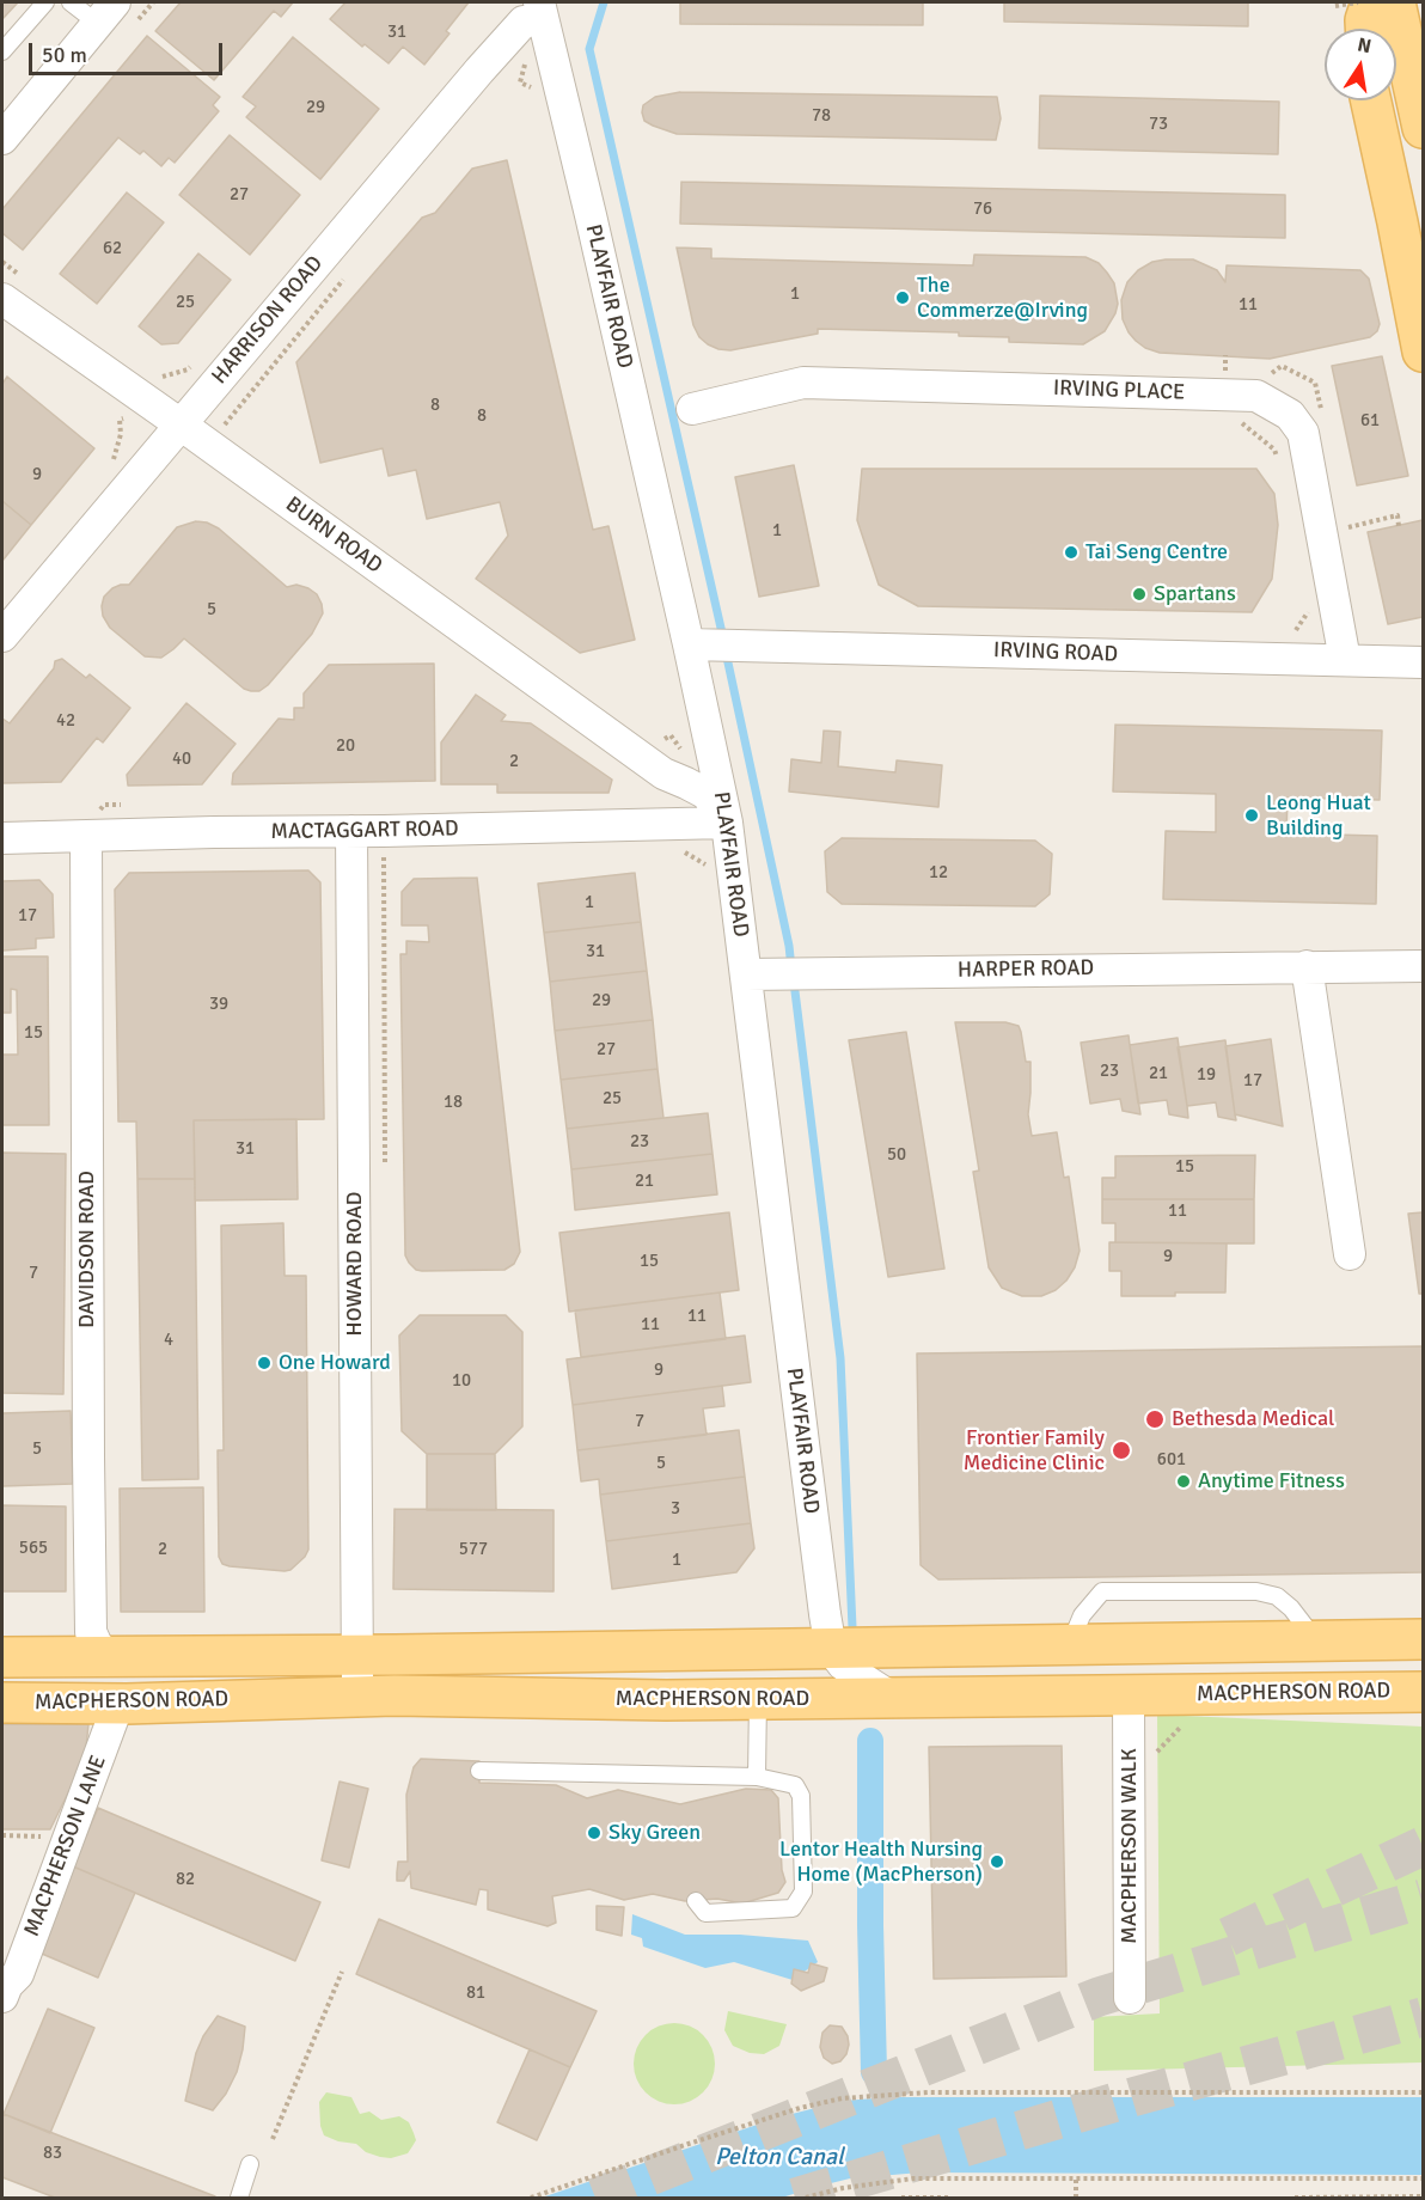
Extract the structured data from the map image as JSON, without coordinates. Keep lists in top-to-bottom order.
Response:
{
  "streets": {
    "main road": ["MACPHERSON ROAD"],
    "street": [
      "PLAYFAIR ROAD",
      "HARRISON ROAD",
      "IRVING PLACE",
      "BURN ROAD",
      "IRVING ROAD",
      "MACTAGGART ROAD",
      "HARPER ROAD",
      "DAVIDSON ROAD",
      "HOWARD ROAD",
      "MACPHERSON LANE",
      "MACPHERSON WALK"
    ]
  },
  "crossings": [
    ["PLAYFAIR ROAD", "HARRISON ROAD"],
    ["PLAYFAIR ROAD", "BURN ROAD"],
    ["PLAYFAIR ROAD", "IRVING ROAD"],
    ["PLAYFAIR ROAD", "MACTAGGART ROAD"],
    ["PLAYFAIR ROAD", "HARPER ROAD"],
    ["PLAYFAIR ROAD", "MACPHERSON ROAD"],
    ["HARRISON ROAD", "BURN ROAD"],
    ["IRVING PLACE", "IRVING ROAD"],
    ["BURN ROAD", "MACTAGGART ROAD"],
    ["MACTAGGART ROAD", "DAVIDSON ROAD"],
    ["MACTAGGART ROAD", "HOWARD ROAD"],
    ["DAVIDSON ROAD", "MACPHERSON ROAD"],
    ["HOWARD ROAD", "MACPHERSON ROAD"],
    ["MACPHERSON ROAD", "MACPHERSON LANE"],
    ["MACPHERSON ROAD", "MACPHERSON WALK"]
  ],
  "water": ["Pelton Canal"],
  "places": [
    "The Commerze@Irving",
    "Tai Seng Centre",
    "Spartans",
    "Leong Huat Building",
    "One Howard",
    "Bethesda Medical",
    "Frontier Family Medicine Clinic",
    "Anytime Fitness",
    "Sky Green",
    "Lentor Health Nursing Home (MacPherson)"
  ],
  "house_numbers": [
    "31",
    "29",
    "78",
    "73",
    "27",
    "76",
    "62",
    "1",
    "25",
    "11",
    "8",
    "8",
    "61",
    "9",
    "1",
    "5",
    "42",
    "20",
    "40",
    "2",
    "12",
    "1",
    "17",
    "31",
    "29",
    "39",
    "15",
    "27",
    "23",
    "21",
    "19",
    "17",
    "25",
    "18",
    "23",
    "31",
    "50",
    "15",
    "21",
    "11",
    "9",
    "15",
    "7",
    "11",
    "11",
    "4",
    "9",
    "10",
    "7",
    "5",
    "601",
    "5",
    "3",
    "565",
    "2",
    "577",
    "1",
    "82",
    "81",
    "83"
  ],
  "scale_bar": "50 m",
  "north": "top"
}
